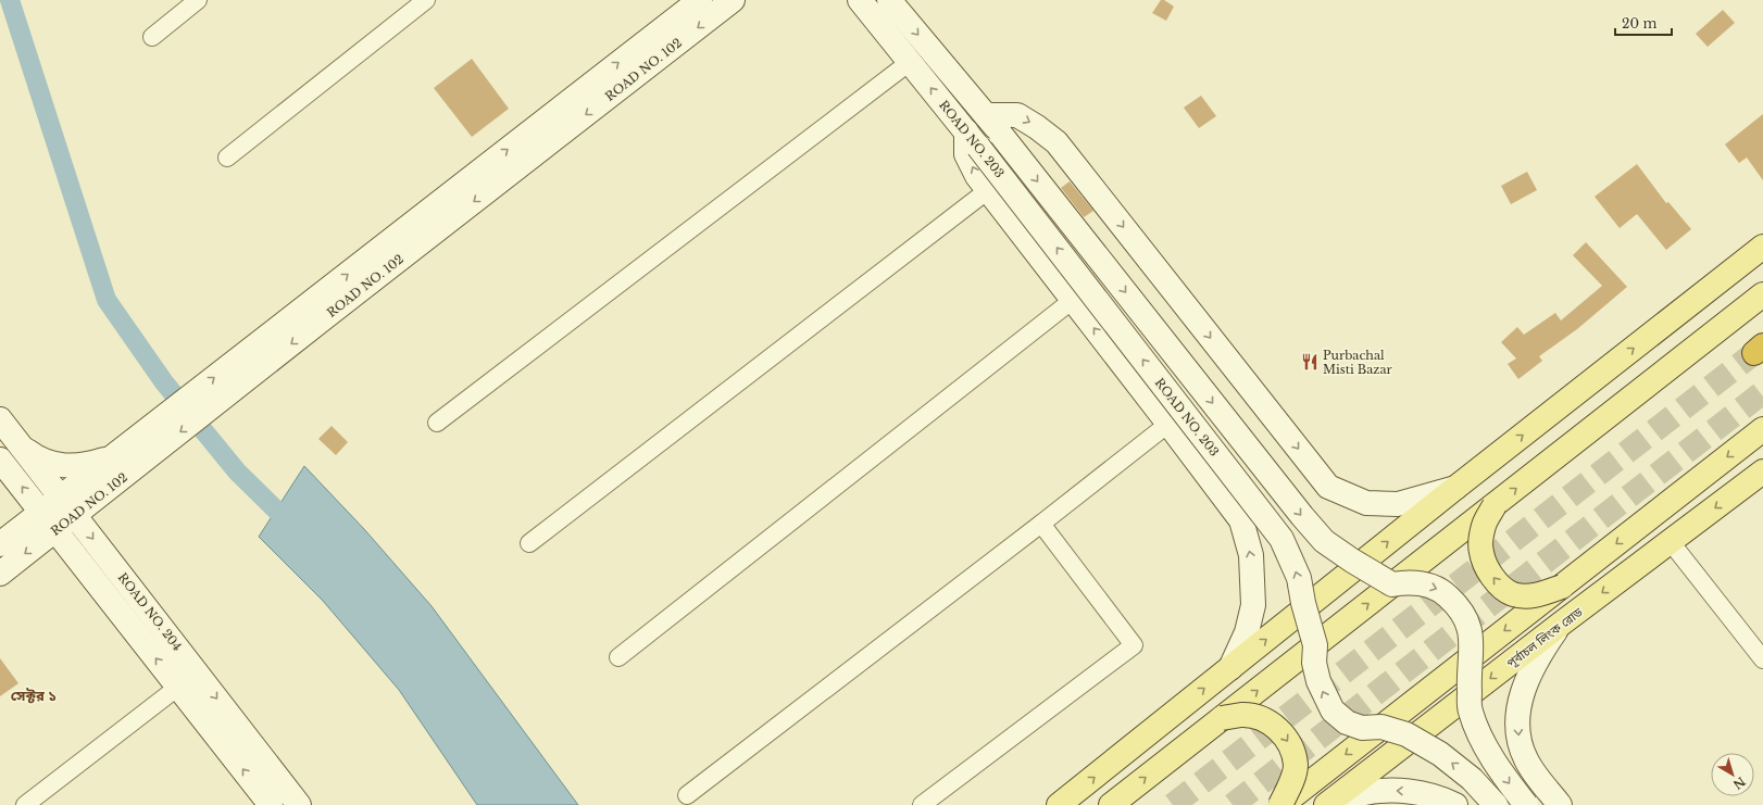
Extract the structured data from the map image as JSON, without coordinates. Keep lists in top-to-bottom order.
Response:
{
  "streets": {
    "main road": ["পূর্বাচল লিংক রোড"],
    "street": ["ROAD NO. 102", "ROAD NO. 203", "ROAD NO. 204"]
  },
  "crossings": [
    ["ROAD NO. 102", "ROAD NO. 204"]
  ],
  "districts": ["সেক্টর ১"],
  "places": {
    "restaurant": ["Purbachal Misti Bazar"]
  },
  "scale_bar": "20 m",
  "north": "bottom right"
}
